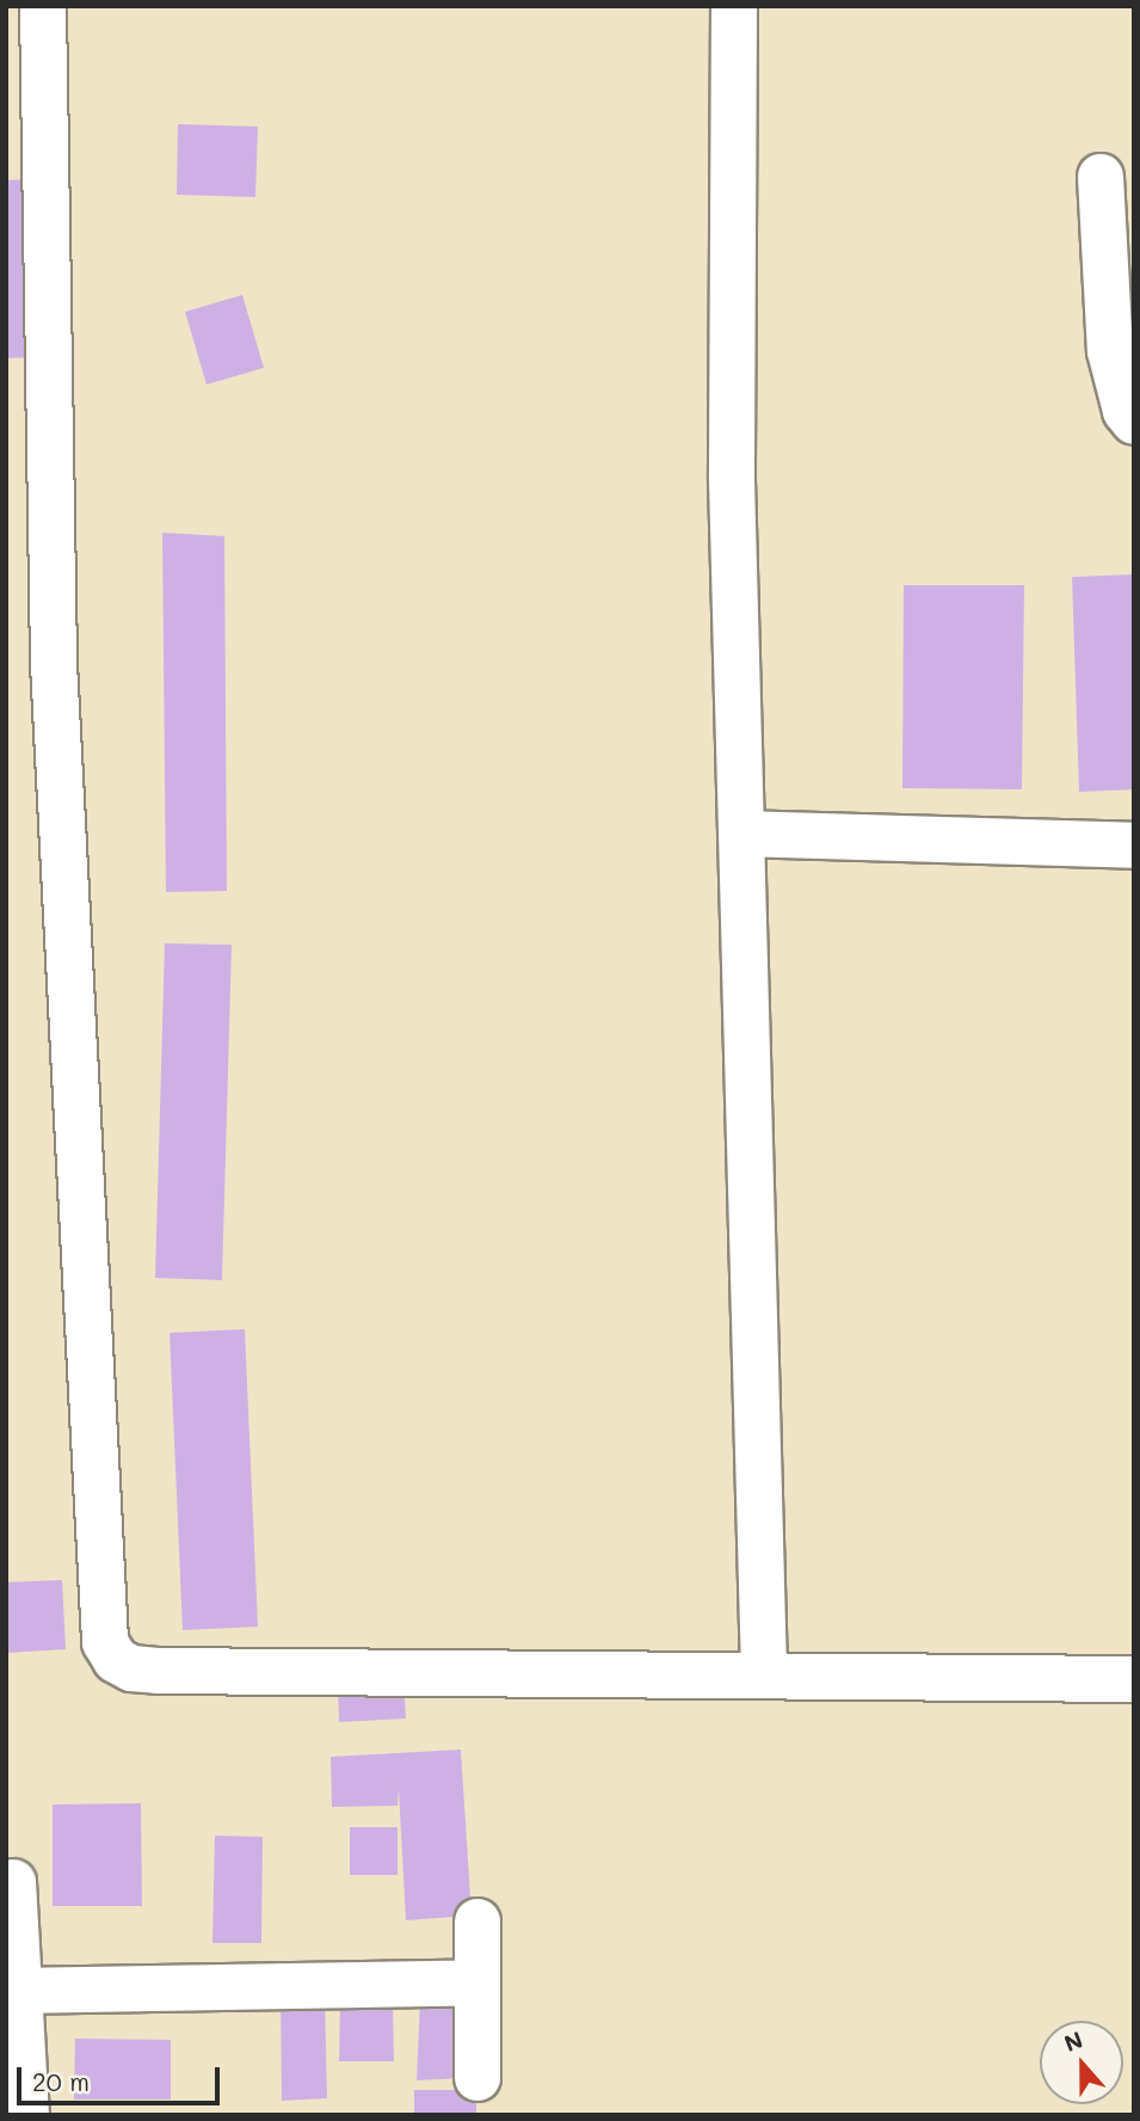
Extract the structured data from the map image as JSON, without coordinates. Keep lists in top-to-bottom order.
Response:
{
  "scale_bar": "20 m",
  "north": "top"
}
